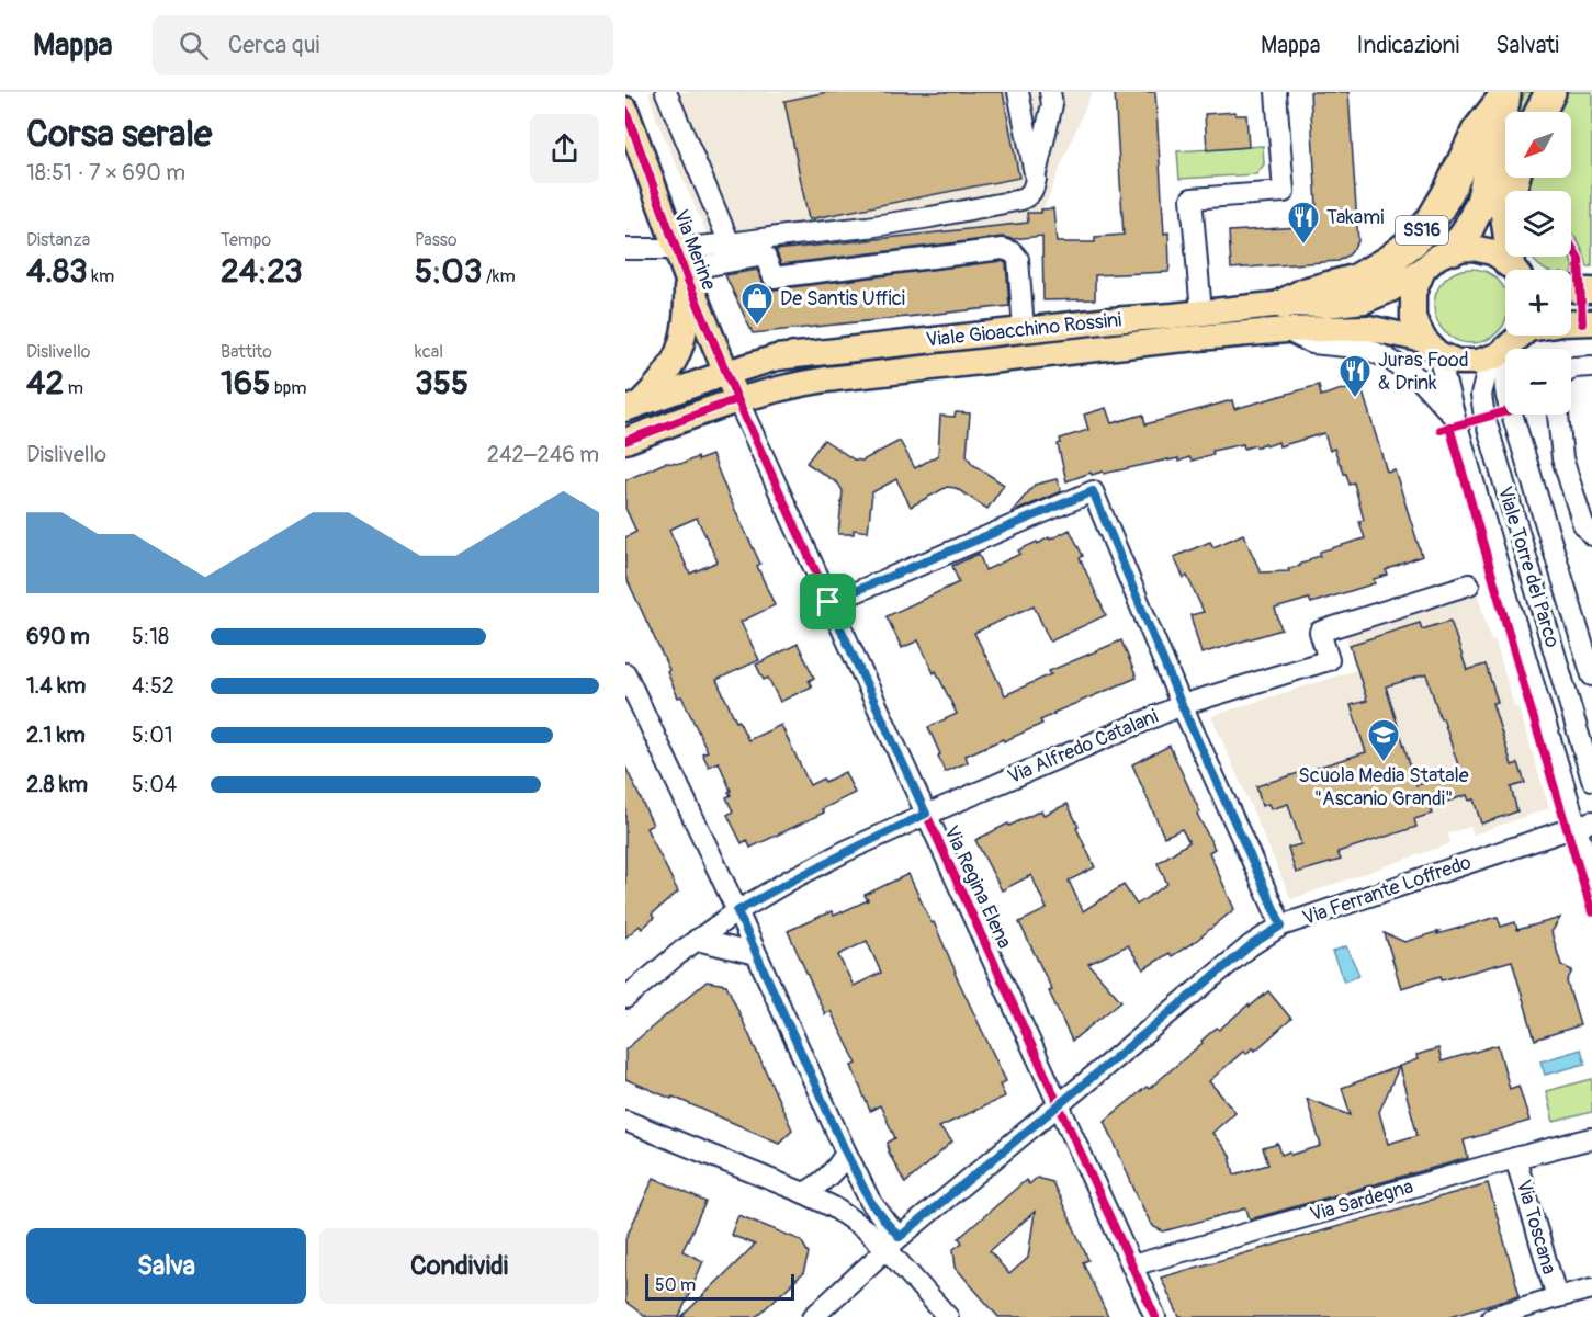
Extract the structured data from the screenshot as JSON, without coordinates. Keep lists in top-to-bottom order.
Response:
{
  "streets": {
    "highway": ["SS16"],
    "main road": ["Via Merine", "Viale Gioacchino Rossini"],
    "street": [
      "Viale Torre del Parco",
      "Via Alfredo Catalani",
      "Via Regina Elena",
      "Via Ferrante Loffredo",
      "Via Sardegna",
      "Via Toscana"
    ]
  },
  "crossings": [
    ["SS16", "Viale Gioacchino Rossini"],
    ["Via Merine", "Viale Gioacchino Rossini"],
    ["Via Merine", "Via Regina Elena"],
    ["Viale Gioacchino Rossini", "Viale Torre del Parco"],
    ["Viale Gioacchino Rossini", "Via Regina Elena"],
    ["Viale Torre del Parco", "Via Ferrante Loffredo"],
    ["Via Alfredo Catalani", "Via Regina Elena"],
    ["Via Regina Elena", "Via Ferrante Loffredo"],
    ["Via Regina Elena", "Via Sardegna"],
    ["Via Sardegna", "Via Toscana"]
  ],
  "places": {
    "restaurant": ["Takami", "Juras Food & Drink"],
    "shop": ["De Santis Uffici"],
    "school or university": ["Scuola Media Statale \"Ascanio Grandi\""]
  },
  "scale_bar": "50 m",
  "north": "bottom left",
  "page": {
    "header": "Mappa",
    "search": "Cerca qui",
    "nav": ["Mappa", "Indicazioni", "Salvati"],
    "heading": ["Corsa serale", "18:51 · 7 × 690 m"],
    "map_buttons": ["+", "−"],
    "stats": [
      ["Distanza", "4.83 km"],
      ["Tempo", "24:23"],
      ["Passo", "5:03 /km"],
      ["Dislivello", "42 m"],
      ["Battito", "165 bpm"],
      ["kcal", "355"]
    ],
    "chart": ["Dislivello", "242–246 m"],
    "list": [
      {
        "name": "690 m",
        "note": "5:18"
      },
      {
        "name": "1.4 km",
        "note": "4:52"
      },
      {
        "name": "2.1 km",
        "note": "5:01"
      },
      {
        "name": "2.8 km",
        "note": "5:04"
      }
    ],
    "buttons": ["Salva", "Condividi"],
    "scale": "50 m"
  }
}
